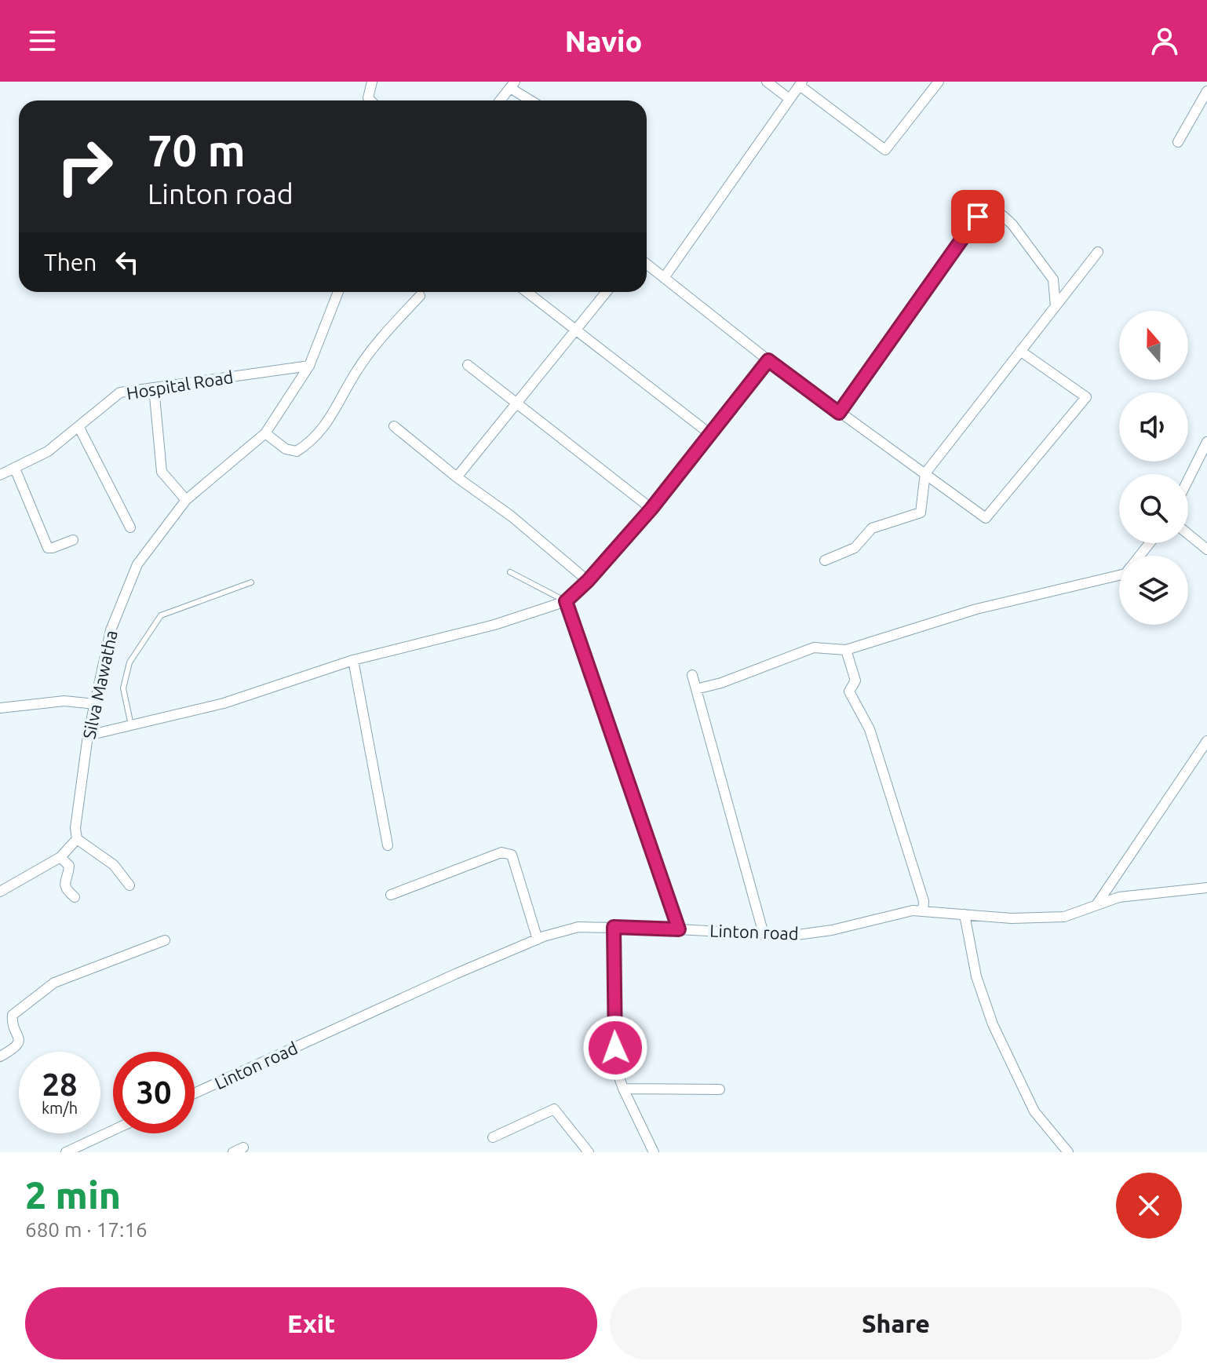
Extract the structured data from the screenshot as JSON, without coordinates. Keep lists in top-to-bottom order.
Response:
{
  "streets": {
    "street": ["Hospital Road", "Silva Mawatha", "Linton road"]
  },
  "crossings": [
    ["Hospital Road", "Silva Mawatha"]
  ],
  "north": "top",
  "page": {
    "header": "Navio",
    "turn": ["70 m", "Linton road"],
    "then": "Then",
    "speed": "28 km/h",
    "limit": "30",
    "heading": ["2 min", "680 m · 17:16"],
    "buttons": ["Exit", "Share"]
  }
}
